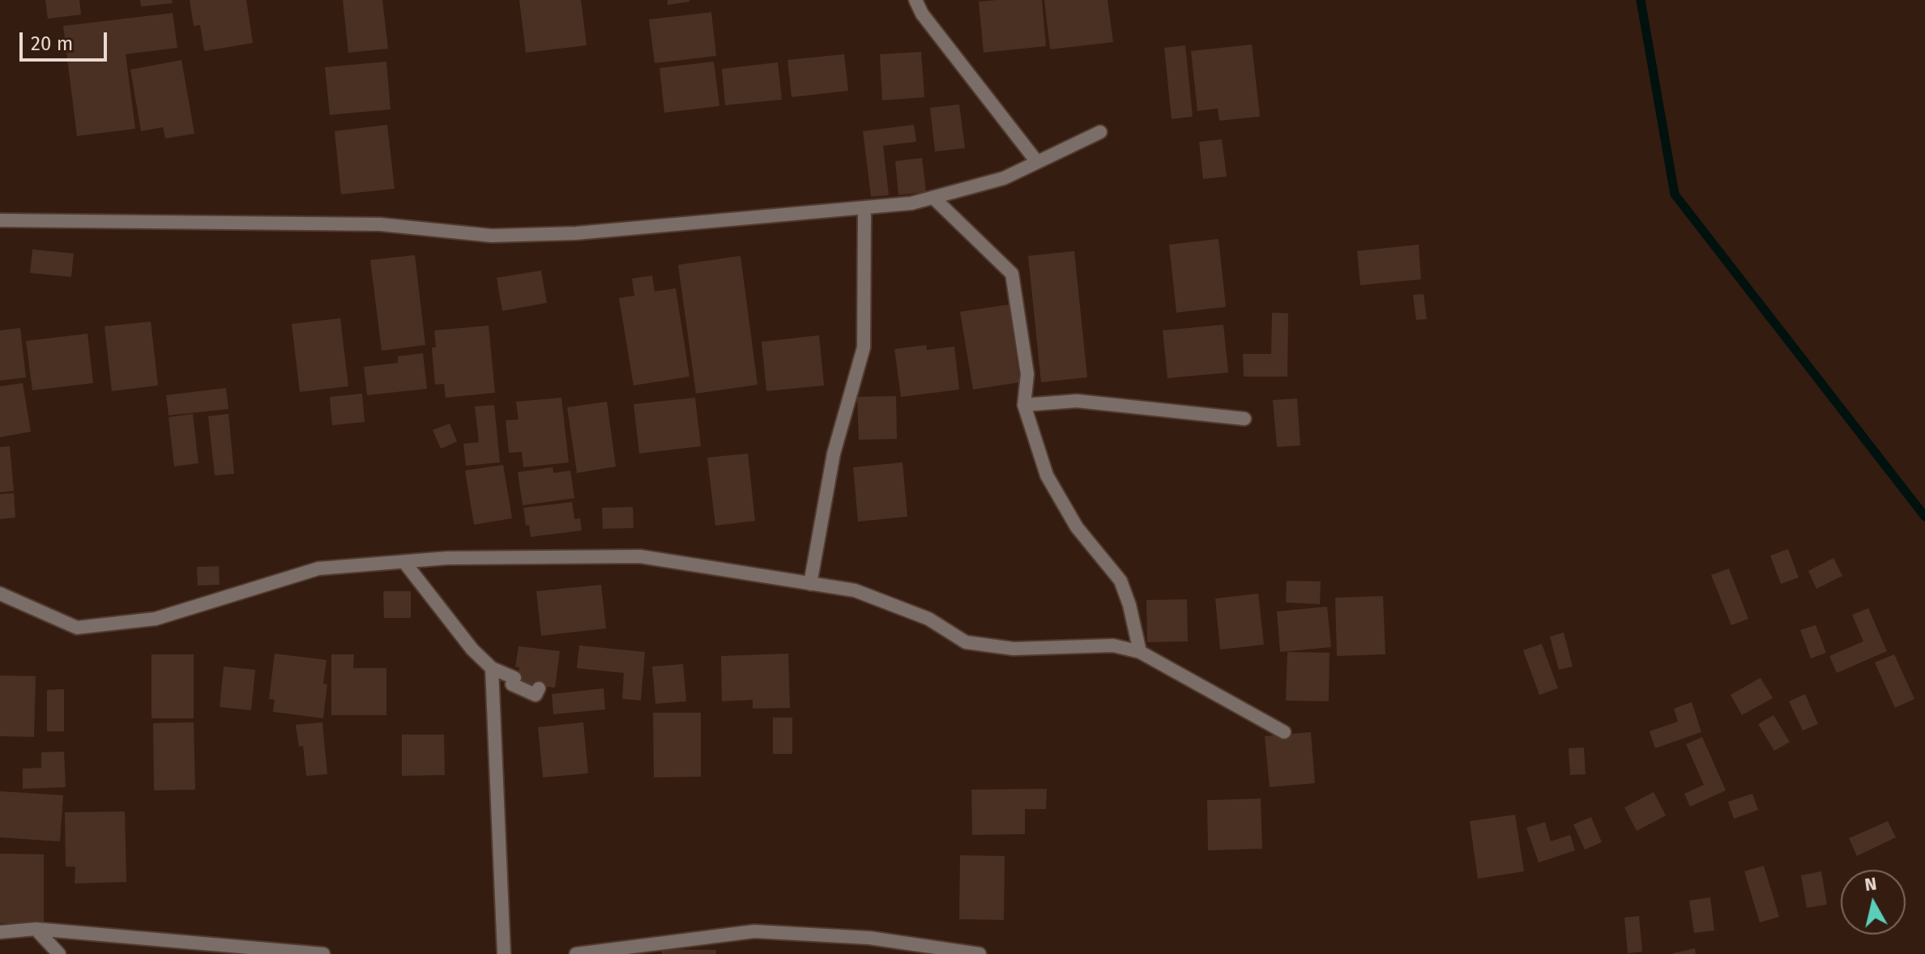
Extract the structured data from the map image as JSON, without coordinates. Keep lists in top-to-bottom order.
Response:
{
  "scale_bar": "20 m",
  "north": "top"
}
